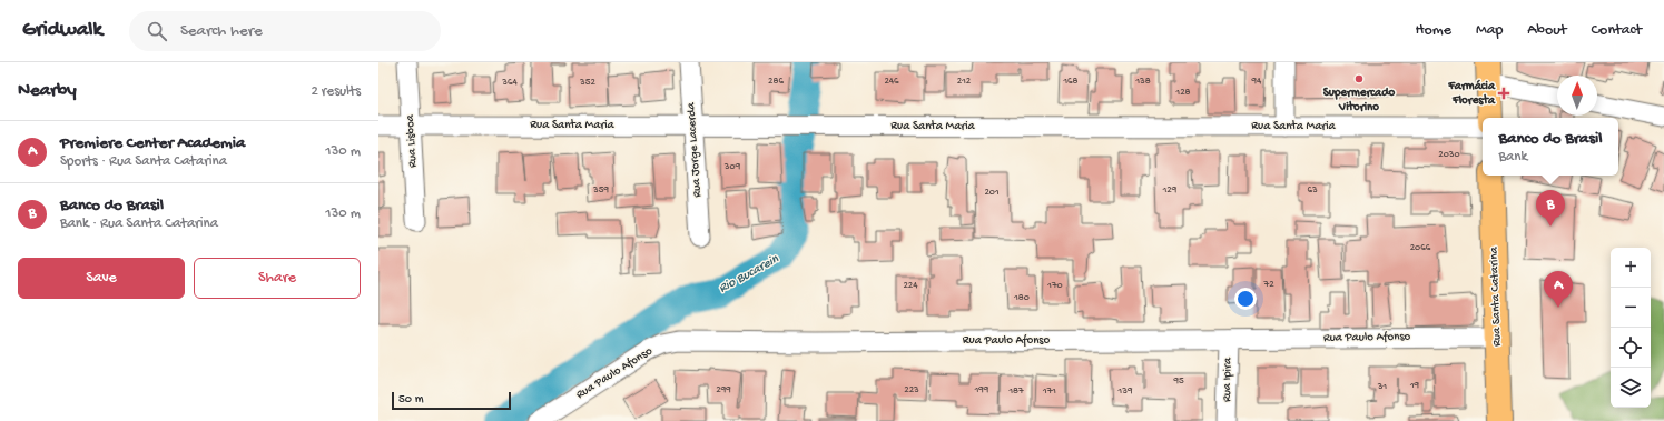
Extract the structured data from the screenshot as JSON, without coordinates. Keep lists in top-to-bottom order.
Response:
{
  "streets": {
    "main road": ["Rua Santa Catarina"],
    "street": [
      "Rua Santa Maria",
      "Rua Lisboa",
      "Rua Jorge Lacerda",
      "Rua Paulo Afonso",
      "Rua Ipira"
    ]
  },
  "crossings": [
    ["Rua Santa Maria", "Rua Lisboa"],
    ["Rua Santa Maria", "Rua Jorge Lacerda"],
    ["Rua Santa Catarina", "Rua Paulo Afonso"],
    ["Rua Paulo Afonso", "Rua Ipira"]
  ],
  "water": ["Rio Bucarein"],
  "places": {
    "other": ["Supermercado Vitorino"],
    "health": ["Farmácia Floresta"]
  },
  "house_numbers": [
    "286",
    "246",
    "212",
    "168",
    "138",
    "94",
    "364",
    "352",
    "128",
    "2030",
    "309",
    "359",
    "129",
    "63",
    "201",
    "2066",
    "72",
    "224",
    "170",
    "180",
    "95",
    "19",
    "31",
    "299",
    "223",
    "199",
    "187",
    "171",
    "139"
  ],
  "scale_bar": "50 m",
  "north": "top",
  "page": {
    "header": "Gridwalk",
    "search": "Search here",
    "nav": [
      "Home",
      "Map",
      "About",
      "Contact"
    ],
    "heading": ["Nearby", "2 results"],
    "popup": ["Banco do Brasil", "Bank"],
    "list": [
      {
        "mark": "A",
        "name": "Premiere Center Academia",
        "note": "Sports · Rua Santa Catarina",
        "value": "130 m"
      },
      {
        "mark": "B",
        "name": "Banco do Brasil",
        "note": "Bank · Rua Santa Catarina",
        "value": "130 m"
      }
    ],
    "pins": ["B", "A"],
    "buttons": ["Save", "Share"],
    "map_buttons": ["+", "−"],
    "scale": "50 m"
  }
}
